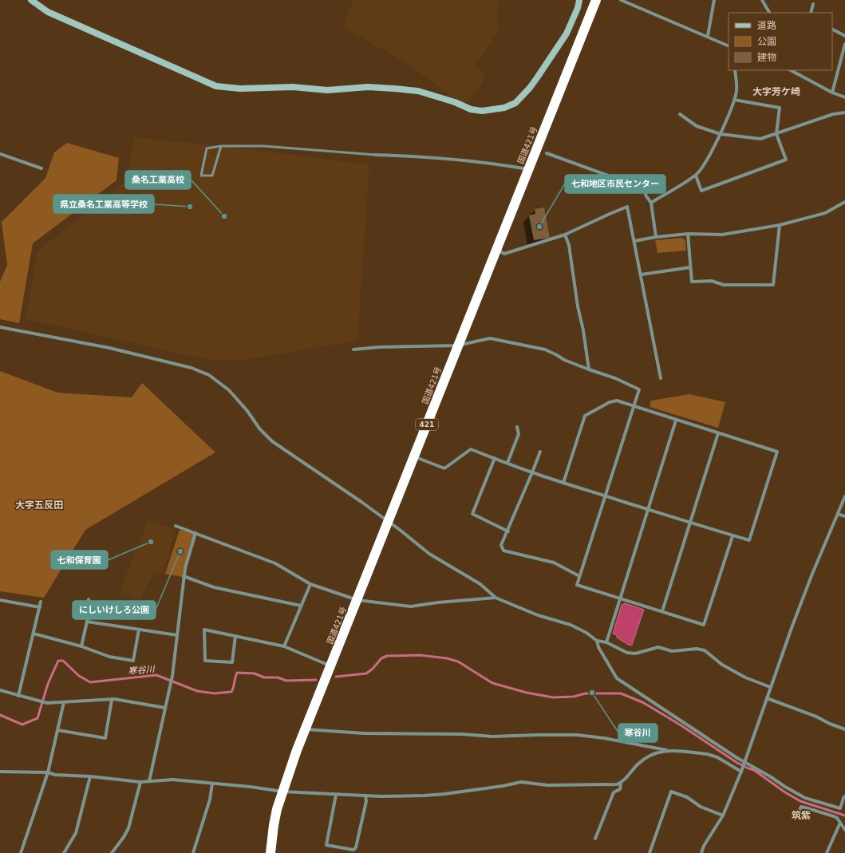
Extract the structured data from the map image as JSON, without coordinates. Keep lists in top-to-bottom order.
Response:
{
  "streets": {
    "highway": ["国道421号", "421"]
  },
  "districts": ["大字芳ケ崎", "大字五反田", "筑紫"],
  "water": ["寒谷川"],
  "places": [
    "県立桑名工業高等学校",
    "桑名工業高校",
    "七和地区市民センター",
    "七和保育園",
    "にしいけしろ公園",
    "寒谷川"
  ],
  "legend": ["道路", "公園", "建物"]
}
